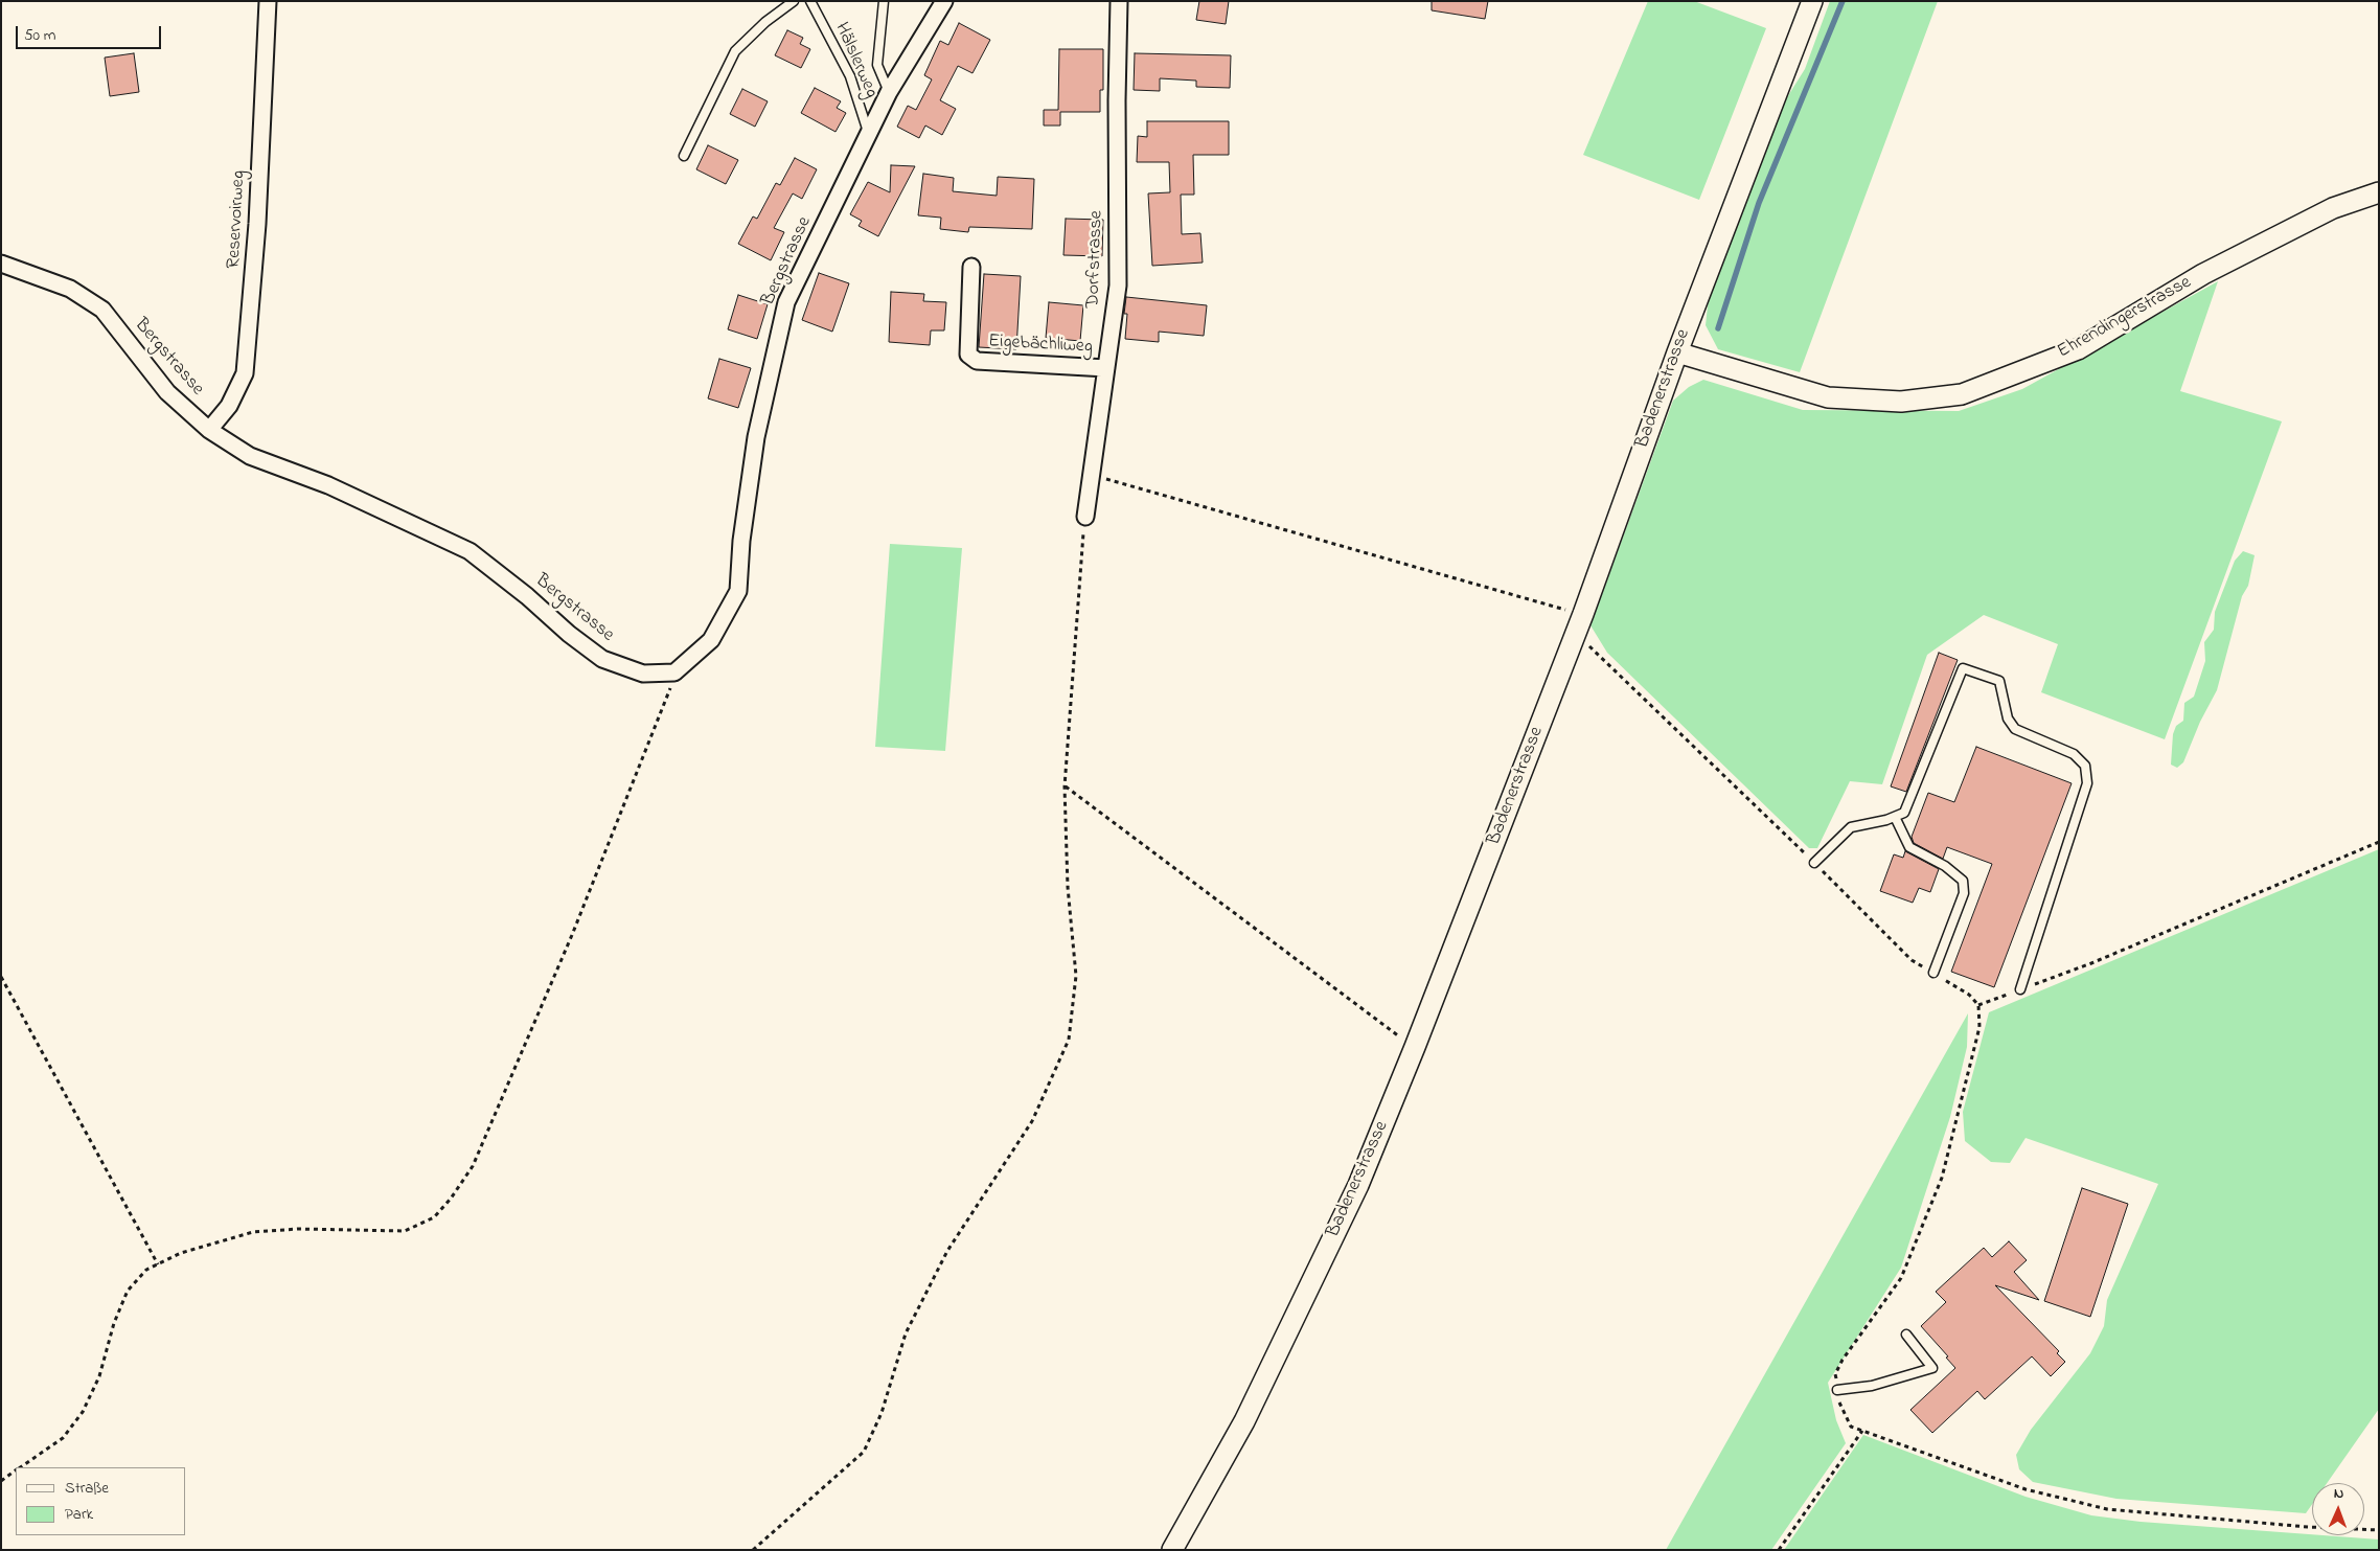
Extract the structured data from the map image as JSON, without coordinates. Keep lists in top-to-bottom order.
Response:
{
  "streets": {
    "street": [
      "Reservoirweg",
      "Dorfstrasse",
      "Bergstrasse",
      "Ehrendingerstrasse",
      "Eigebächliweg",
      "Badenerstrasse"
    ],
    "lane": ["Hälslerweg"]
  },
  "crossings": [
    ["Hälslerweg", "Bergstrasse"],
    ["Reservoirweg", "Bergstrasse"],
    ["Dorfstrasse", "Eigebächliweg"],
    ["Ehrendingerstrasse", "Badenerstrasse"]
  ],
  "legend": ["Straße", "Park"],
  "scale_bar": "50 m",
  "north": "top"
}
